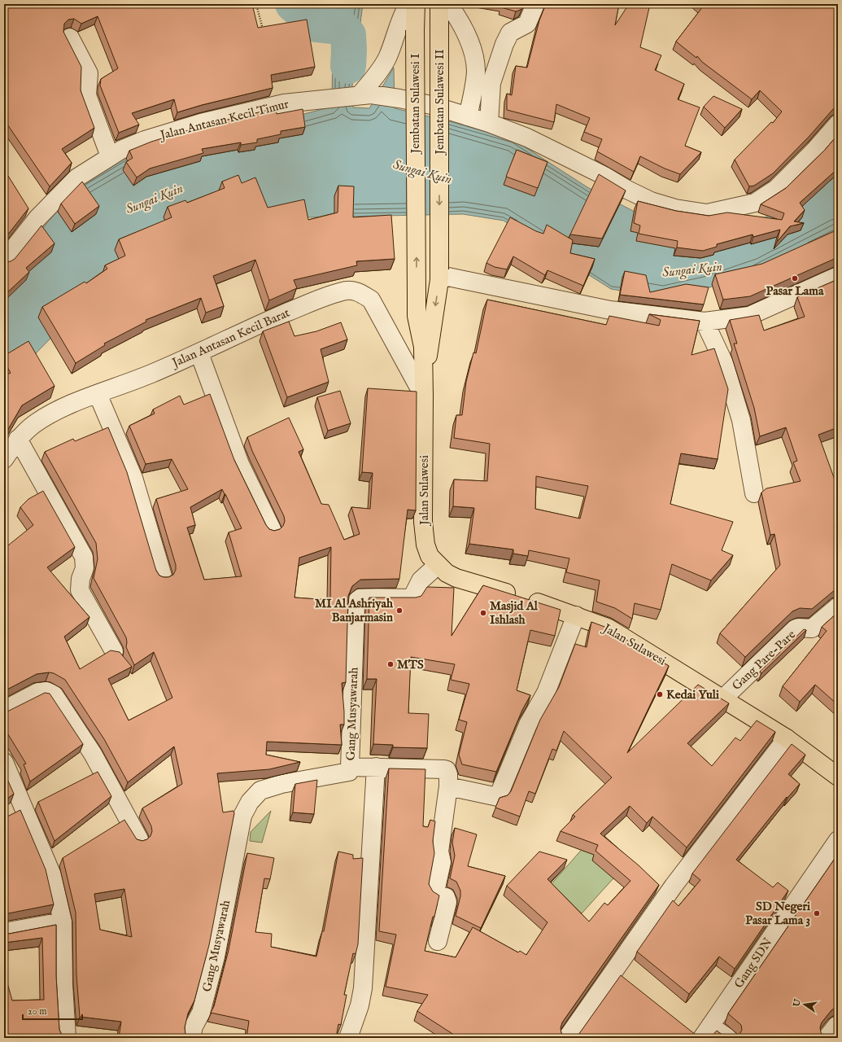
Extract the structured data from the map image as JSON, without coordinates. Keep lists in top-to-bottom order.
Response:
{
  "streets": {
    "main road": ["Jembatan Sulawesi II", "Jembatan Sulawesi I", "Jalan Sulawesi"],
    "street": [
      "Jalan Antasan Kecil Timur",
      "Jalan Antasan Kecil Barat",
      "Gang Pare-Pare",
      "Gang Musyawarah",
      "Gang SDN"
    ]
  },
  "crossings": [
    ["Jembatan Sulawesi II", "Jalan Sulawesi"],
    ["Jembatan Sulawesi I", "Jalan Sulawesi"],
    ["Jalan Antasan Kecil Barat", "Jalan Sulawesi"],
    ["Jalan Sulawesi", "Gang Pare-Pare"],
    ["Jalan Sulawesi", "Gang Musyawarah"]
  ],
  "one_way": ["Jembatan Sulawesi II", "Jembatan Sulawesi I"],
  "water": ["Sungai Kuin"],
  "places": [
    "Pasar Lama",
    "MI Al Ashriyah Banjarmasin",
    "Masjid Al Ishlash",
    "MTS",
    "Kedai Yuli",
    "SD Negeri Pasar Lama 3"
  ],
  "scale_bar": "20 m",
  "north": "left"
}
